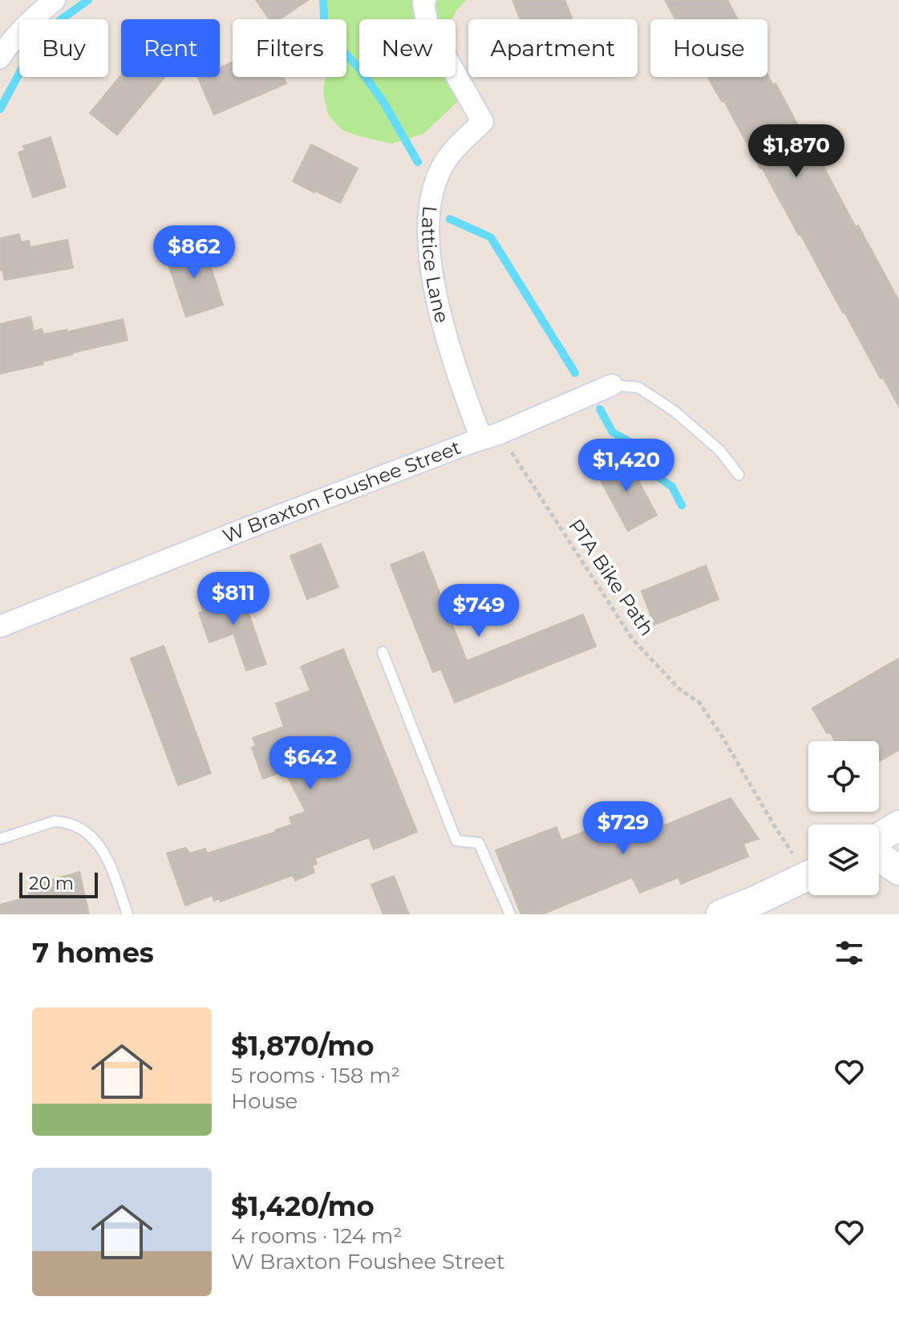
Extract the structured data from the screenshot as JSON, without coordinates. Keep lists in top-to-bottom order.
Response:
{
  "streets": {
    "street": ["Lattice Lane", "W Braxton Foushee Street"],
    "path": ["PTA Bike Path"]
  },
  "crossings": [
    ["Lattice Lane", "W Braxton Foushee Street"],
    ["Lattice Lane", "PTA Bike Path"],
    ["W Braxton Foushee Street", "PTA Bike Path"]
  ],
  "scale_bar": "20 m",
  "page": {
    "chip": [
      "Buy",
      "Rent",
      "Filters",
      "New",
      "Apartment",
      "House"
    ],
    "price": [
      "$1,870",
      "$862",
      "$1,420",
      "$811",
      "$749",
      "$642",
      "$729"
    ],
    "scale": "20 m",
    "heading": "7 homes",
    "list": [
      {
        "name": "$1,870/mo",
        "note": "5 rooms · 158 m² · House"
      },
      {
        "name": "$1,420/mo",
        "note": "4 rooms · 124 m² · W Braxton Foushee Street"
      }
    ]
  }
}
